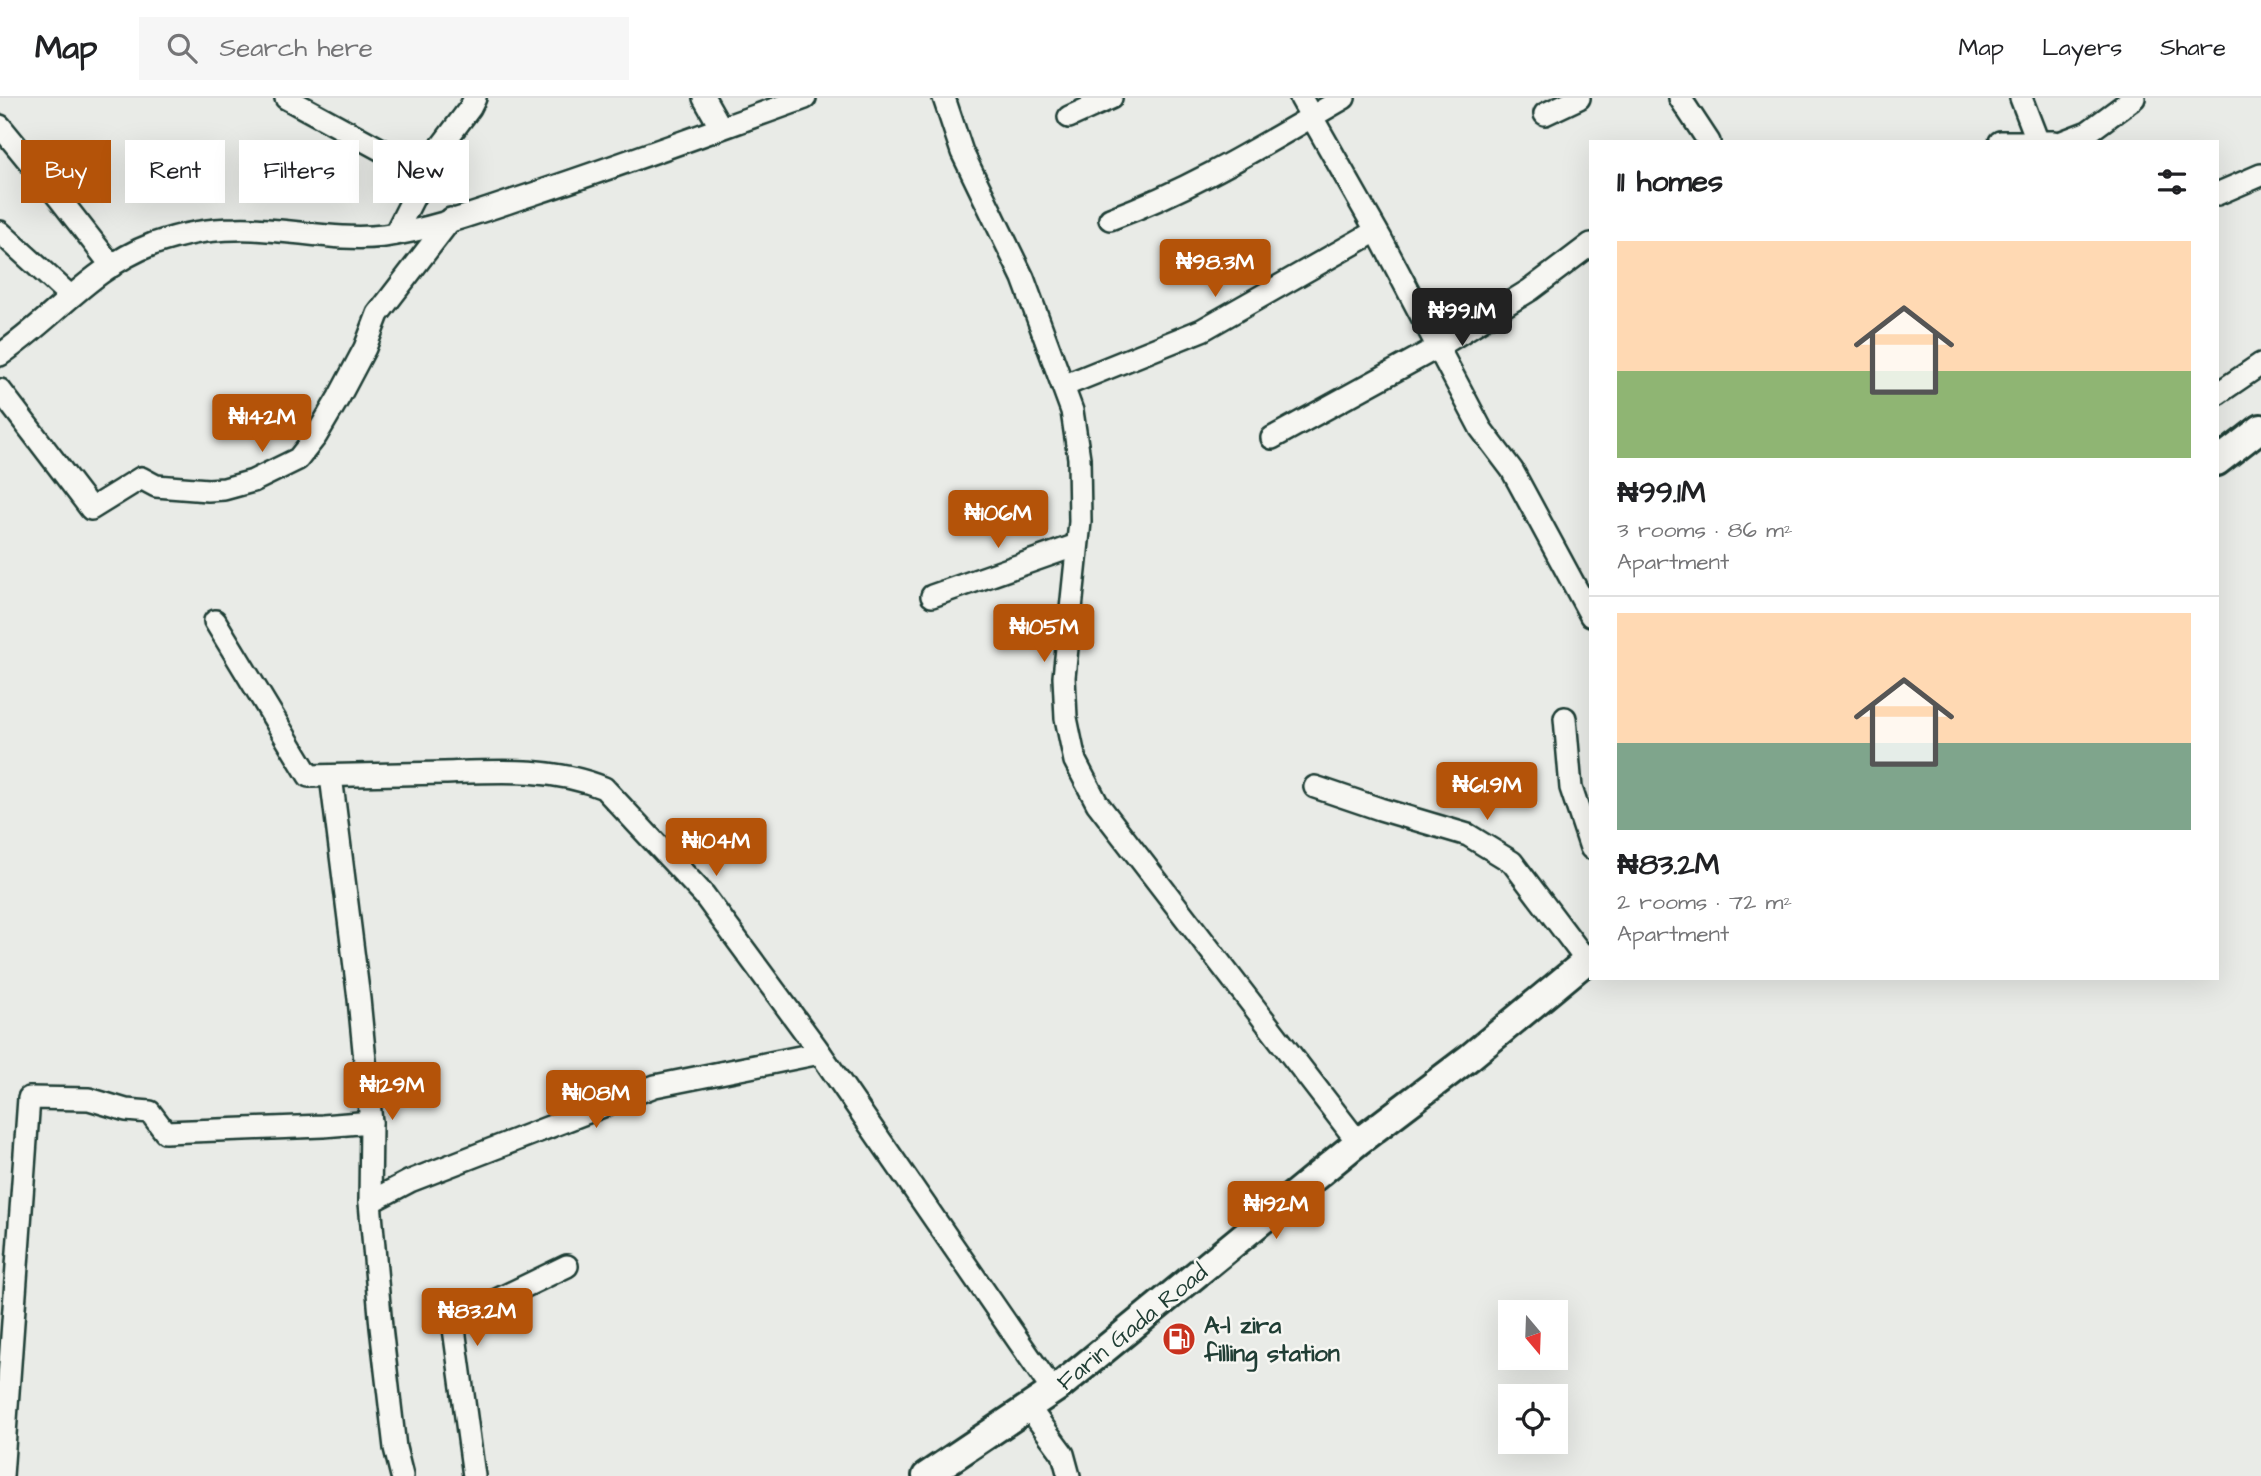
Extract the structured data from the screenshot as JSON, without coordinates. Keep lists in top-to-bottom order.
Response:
{
  "streets": {
    "main road": ["Farin Gada Road"]
  },
  "places": {
    "fuel station": ["A-l zira filling station"]
  },
  "north": "bottom",
  "page": {
    "header": "Map",
    "search": "Search here",
    "nav": ["Map", "Layers", "Share"],
    "chip": [
      "Buy",
      "Rent",
      "Filters",
      "New"
    ],
    "heading": "11 homes",
    "list": [
      {
        "name": "₦99.1M",
        "note": "3 rooms · 86 m² · Apartment"
      },
      {
        "name": "₦83.2M",
        "note": "2 rooms · 72 m² · Apartment"
      }
    ],
    "price": [
      "₦98.3M",
      "₦99.1M",
      "₦142M",
      "₦106M",
      "₦105M",
      "₦61.9M",
      "₦104M",
      "₦129M",
      "₦108M",
      "₦192M",
      "₦83.2M"
    ]
  }
}
